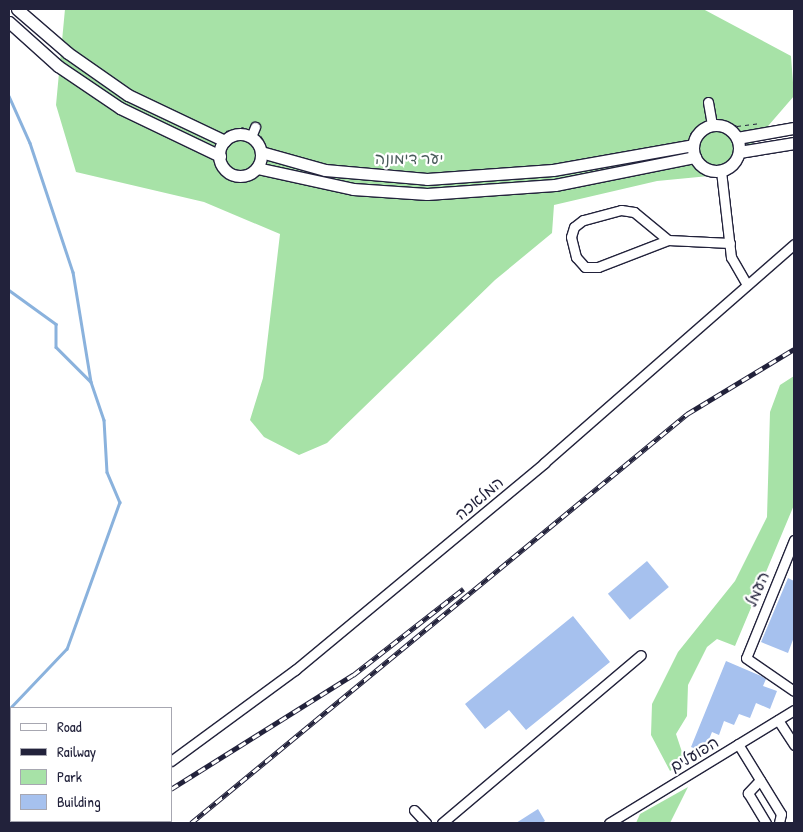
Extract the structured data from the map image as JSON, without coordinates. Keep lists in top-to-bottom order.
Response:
{
  "streets": {
    "street": ["המלאכה", "העמל", "הפועלים"]
  },
  "parks": ["יער דימונה"],
  "legend": [
    "Road",
    "Railway",
    "Park",
    "Building"
  ]
}
